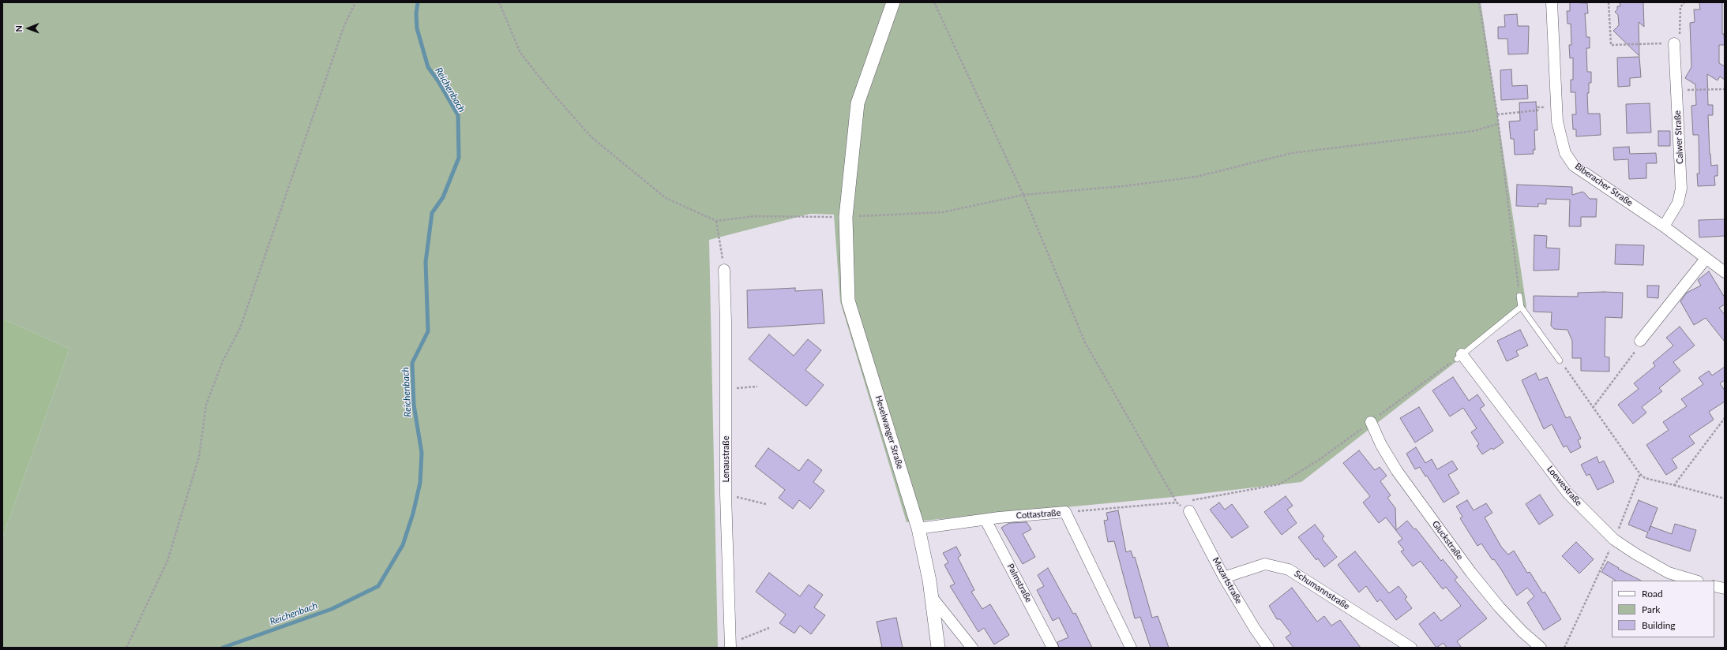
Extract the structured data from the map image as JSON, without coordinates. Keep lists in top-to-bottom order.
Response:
{
  "streets": {
    "street": [
      "Calwer Straße",
      "Biberacher Straße",
      "Heselwanger Straße",
      "Lenaustraße",
      "Loewestraße",
      "Cottastraße",
      "Gluckstraße",
      "Mozartstraße",
      "Palmstraße",
      "Schumannstraße"
    ]
  },
  "crossings": [
    ["Calwer Straße", "Biberacher Straße"],
    ["Heselwanger Straße", "Cottastraße"],
    ["Cottastraße", "Palmstraße"],
    ["Mozartstraße", "Schumannstraße"]
  ],
  "water": ["Reichenbach"],
  "legend": ["Road", "Park", "Building"],
  "north": "left"
}
